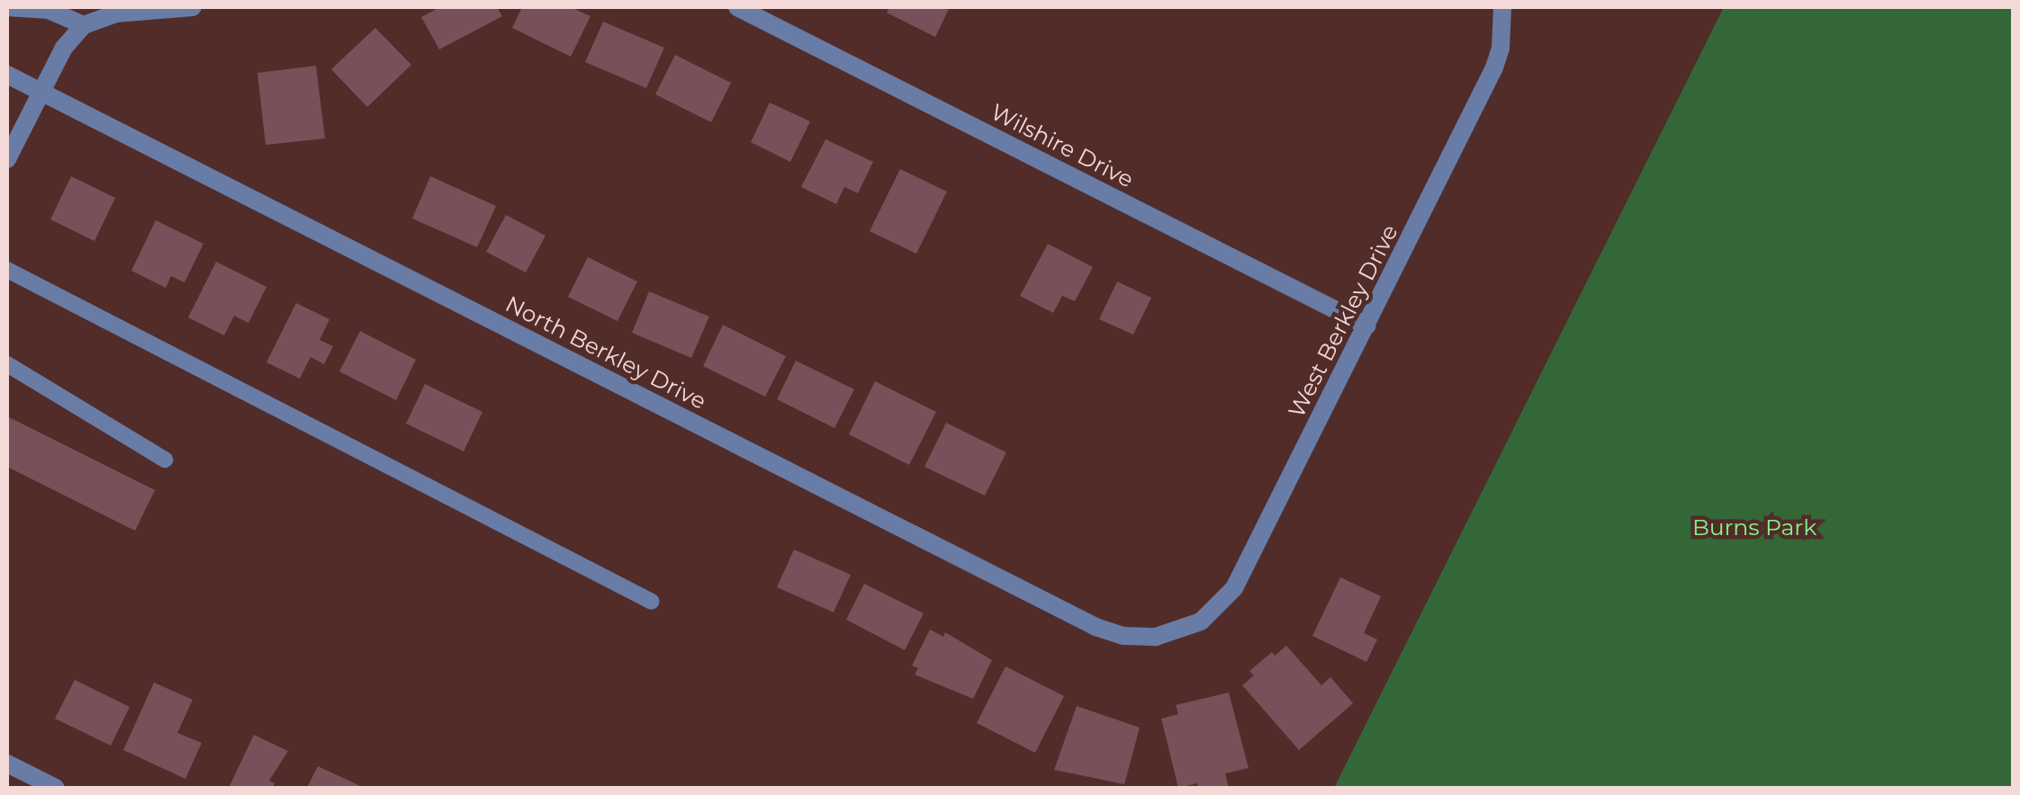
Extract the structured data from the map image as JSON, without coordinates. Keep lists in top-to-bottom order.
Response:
{
  "streets": {
    "street": ["Wilshire Drive", "West Berkley Drive", "North Berkley Drive"]
  },
  "crossings": [
    ["Wilshire Drive", "West Berkley Drive"],
    ["West Berkley Drive", "North Berkley Drive"]
  ],
  "parks": ["Burns Park"]
}
